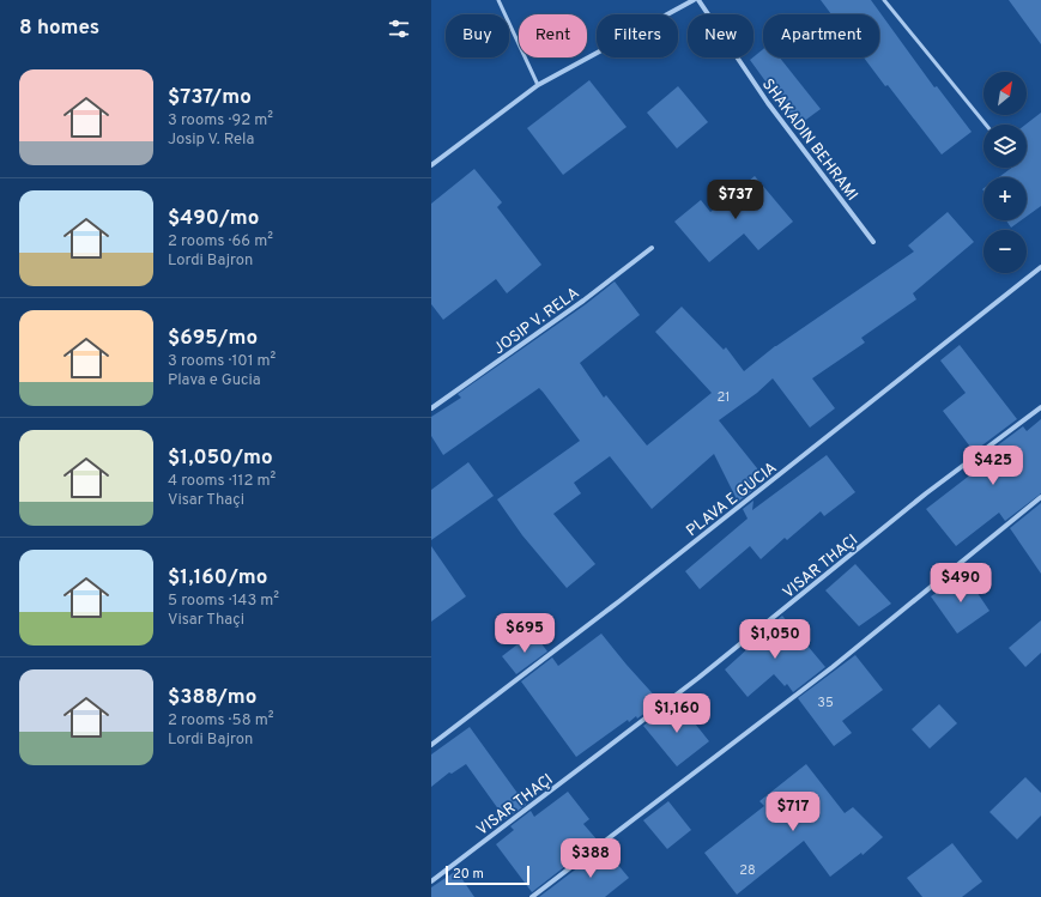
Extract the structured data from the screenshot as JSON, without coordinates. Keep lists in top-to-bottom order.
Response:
{
  "streets": {
    "street": [
      "SHAKADIN BEHRAMI",
      "JOSIP V. RELA",
      "PLAVA E GUCIA",
      "VISAR THAÇI"
    ]
  },
  "house_numbers": ["21", "35", "28"],
  "scale_bar": "20 m",
  "north": "top right",
  "page": {
    "heading": "8 homes",
    "chip": [
      "Buy",
      "Rent",
      "Filters",
      "New",
      "Apartment"
    ],
    "list": [
      {
        "name": "$737/mo",
        "note": "3 rooms · 92 m² · Josip V. Rela"
      },
      {
        "name": "$490/mo",
        "note": "2 rooms · 66 m² · Lordi Bajron"
      },
      {
        "name": "$695/mo",
        "note": "3 rooms · 101 m² · Plava e Gucia"
      },
      {
        "name": "$1,050/mo",
        "note": "4 rooms · 112 m² · Visar Thaçi"
      },
      {
        "name": "$1,160/mo",
        "note": "5 rooms · 143 m² · Visar Thaçi"
      },
      {
        "name": "$388/mo",
        "note": "2 rooms · 58 m² · Lordi Bajron"
      }
    ],
    "map_buttons": ["+", "−"],
    "price": [
      "$737",
      "$425",
      "$490",
      "$695",
      "$1,050",
      "$1,160",
      "$717",
      "$388"
    ],
    "scale": "20 m"
  }
}
